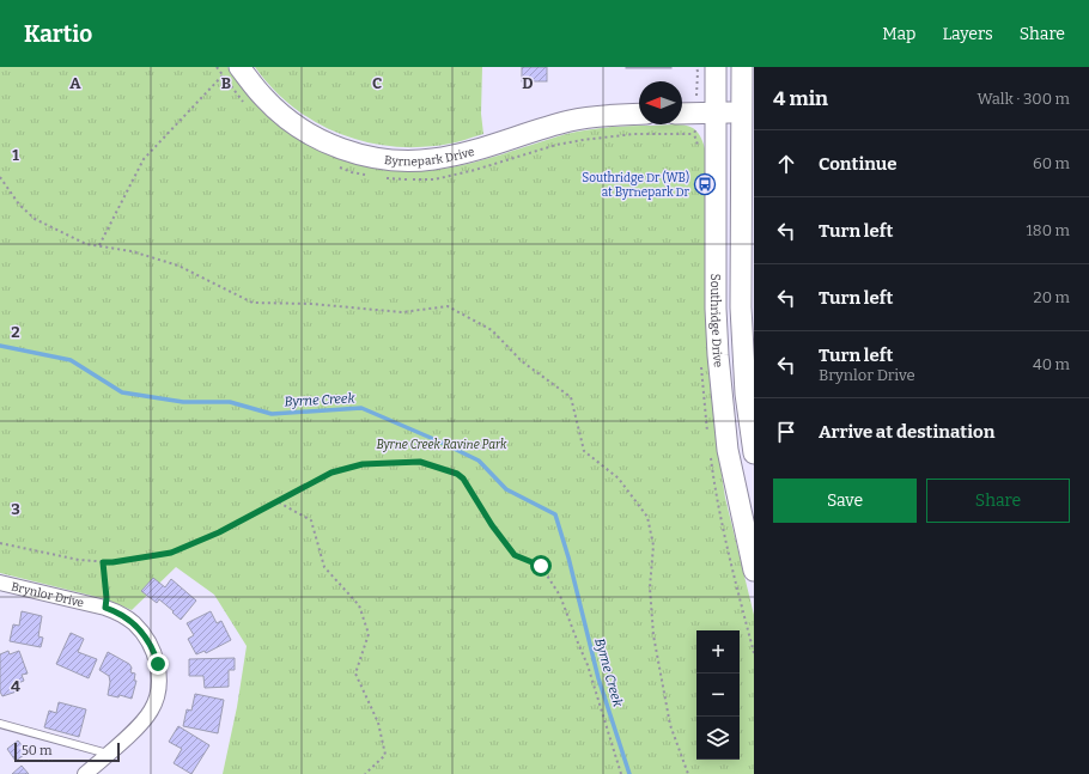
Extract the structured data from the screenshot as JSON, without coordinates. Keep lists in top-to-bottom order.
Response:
{
  "streets": {
    "main road": ["Byrnepark Drive", "Southridge Drive"],
    "street": ["Brynlor Drive"]
  },
  "water": ["Byrne Creek"],
  "parks": ["Byrne Creek Ravine Park"],
  "places": {
    "bus stop": ["Southridge Dr (WB) at Byrnepark Dr"]
  },
  "scale_bar": "50 m",
  "north": "left",
  "page": {
    "header": "Kartio",
    "nav": ["Map", "Layers", "Share"],
    "heading": ["4 min", "Walk · 300 m"],
    "list": [
      ["Continue", "60 m"],
      ["Turn left", "180 m"],
      ["Turn left", "20 m"],
      ["Turn left", "Brynlor Drive", "40 m"],
      "Arrive at destination"
    ],
    "buttons": ["Save", "Share"],
    "map_buttons": ["+", "−"],
    "scale": "50 m"
  },
  "grid": {
    "columns": [
      "A",
      "B",
      "C",
      "D"
    ],
    "rows": [
      "1",
      "2",
      "3",
      "4"
    ]
  }
}
